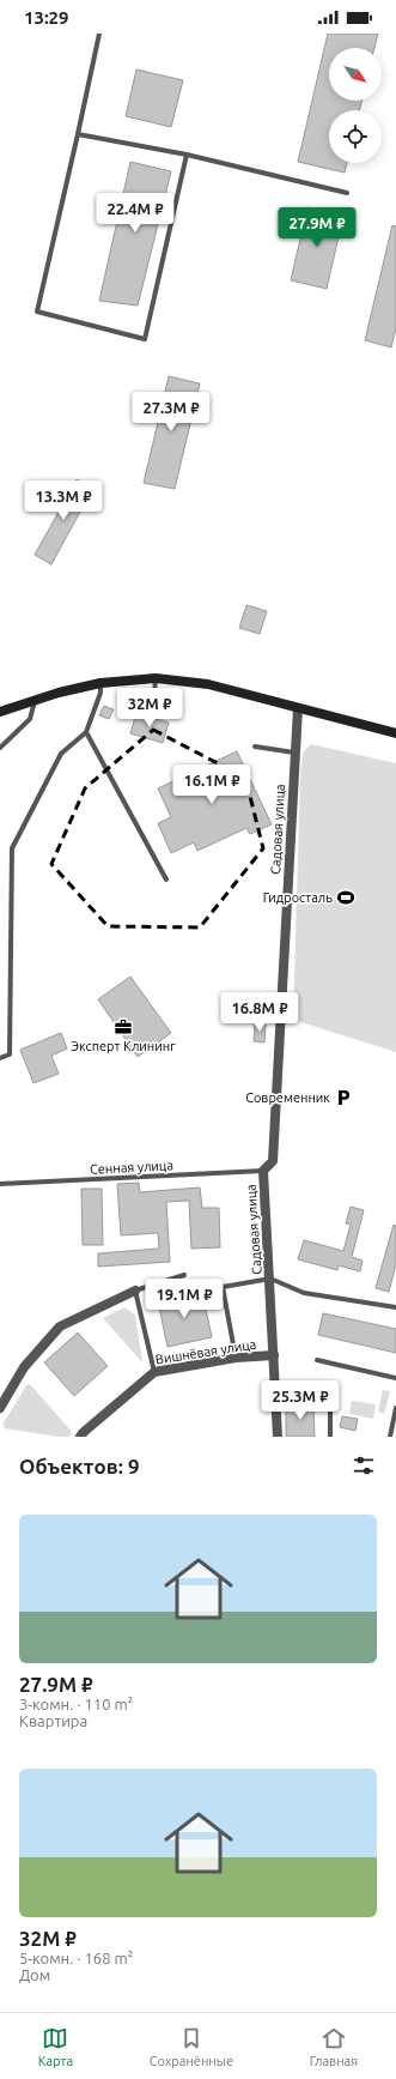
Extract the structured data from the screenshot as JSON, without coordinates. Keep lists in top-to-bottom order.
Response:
{
  "streets": {
    "street": ["Садовая улица", "Вишнёвая улица"],
    "lane": ["Сенная улица"]
  },
  "crossings": [
    ["Садовая улица", "Сенная улица"],
    ["Садовая улица", "Вишнёвая улица"]
  ],
  "places": {
    "sports": ["Гидросталь"],
    "office": ["Эксперт Клининг"],
    "parking": ["Современник"]
  },
  "north": "bottom right",
  "page": {
    "status": "13:29",
    "price": [
      "22.4M ₽",
      "27.9M ₽",
      "27.3M ₽",
      "13.3M ₽",
      "32M ₽",
      "16.1M ₽",
      "16.8M ₽",
      "19.1M ₽",
      "25.3M ₽"
    ],
    "heading": "Объектов: 9",
    "list": [
      {
        "name": "27.9M ₽",
        "note": "3-комн. · 110 m² · Квартира"
      },
      {
        "name": "32M ₽",
        "note": "5-комн. · 168 m² · Дом"
      }
    ],
    "tabs": ["Карта", "Сохранённые", "Главная"]
  }
}
